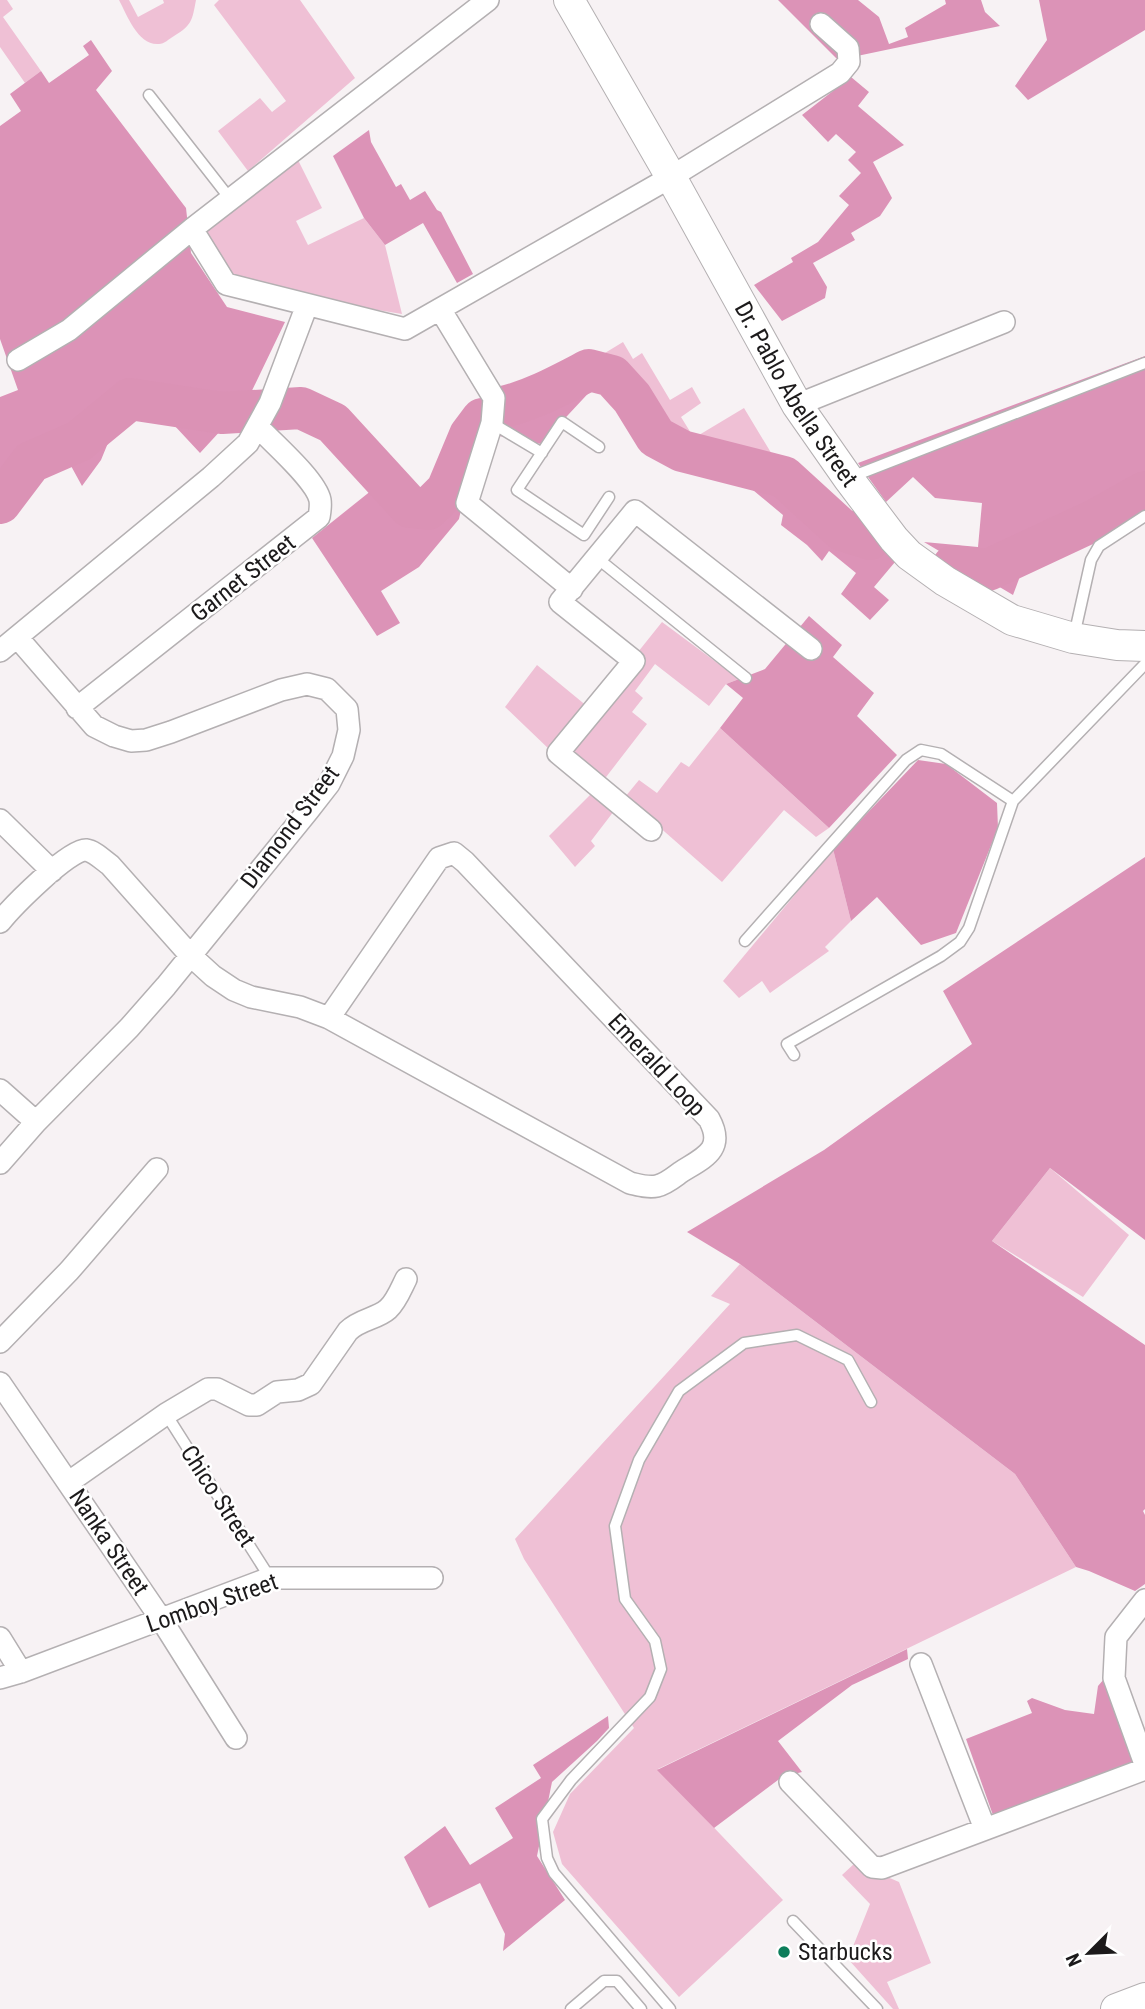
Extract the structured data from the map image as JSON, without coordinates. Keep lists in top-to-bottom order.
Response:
{
  "streets": {
    "street": [
      "Dr. Pablo Abella Street",
      "Garnet Street",
      "Diamond Street",
      "Emerald Loop",
      "Nanka Street",
      "Lomboy Street"
    ],
    "lane": ["Chico Street"]
  },
  "crossings": [
    ["Garnet Street", "Diamond Street"],
    ["Diamond Street", "Emerald Loop"],
    ["Chico Street", "Lomboy Street"],
    ["Nanka Street", "Lomboy Street"]
  ],
  "places": ["Starbucks"],
  "north": "bottom left"
}
